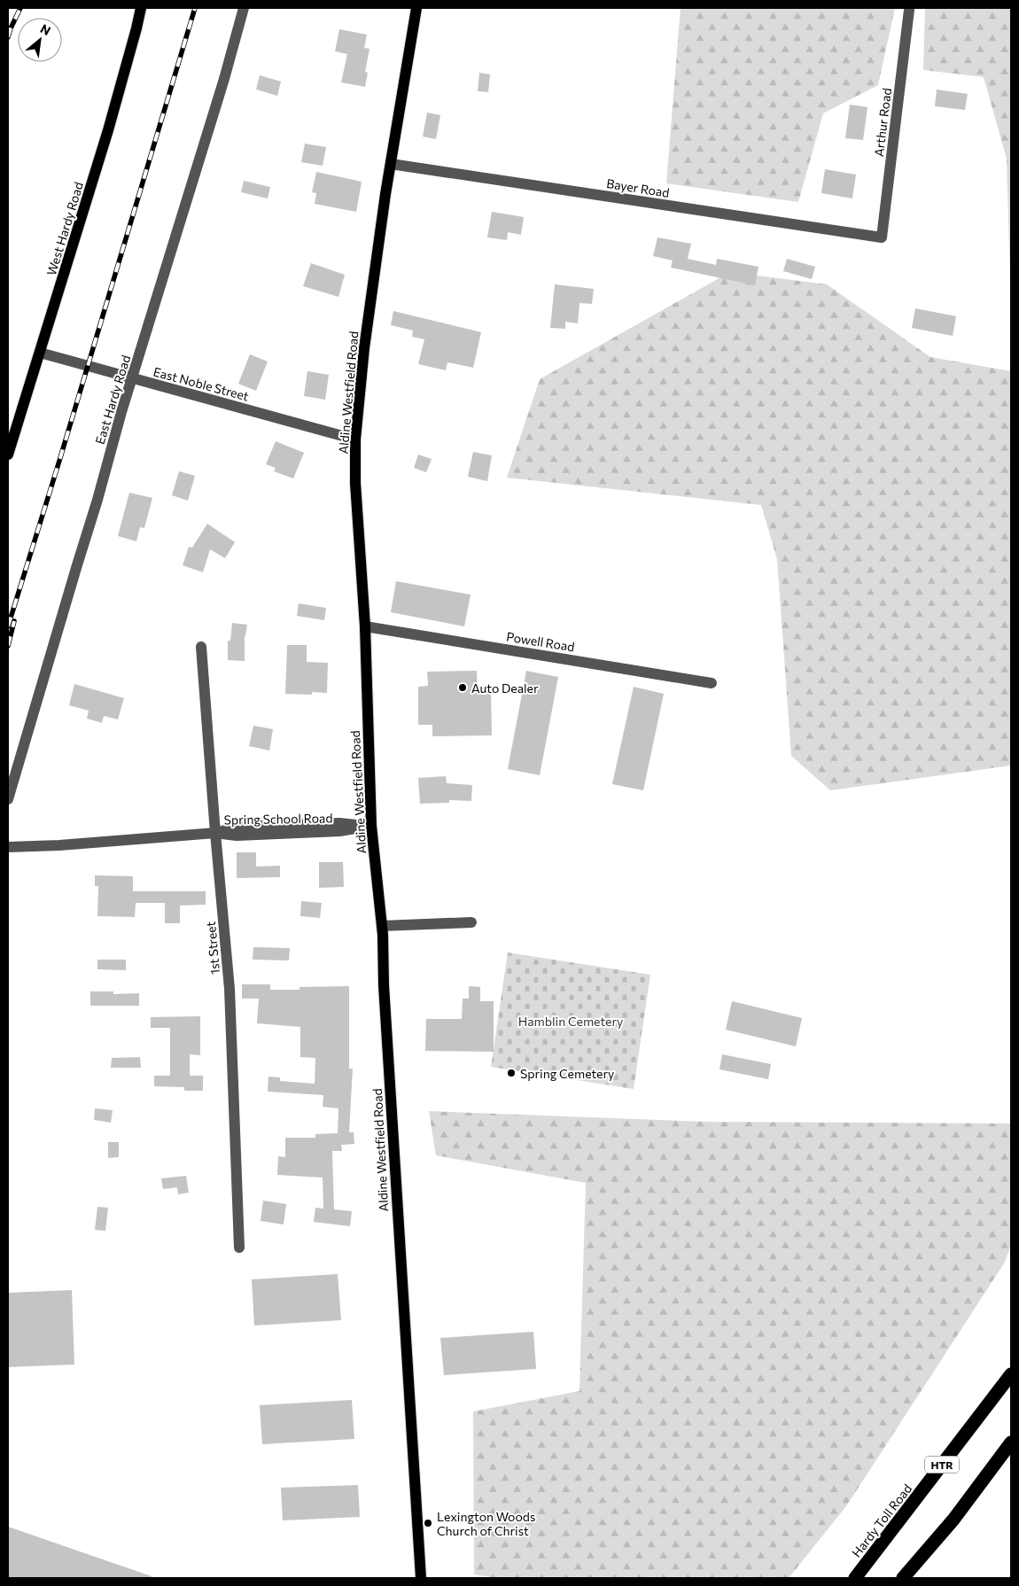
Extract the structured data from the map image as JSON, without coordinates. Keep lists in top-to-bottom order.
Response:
{
  "streets": {
    "highway": ["HTR", "Hardy Toll Road"],
    "main road": ["West Hardy Road", "Aldine Westfield Road"],
    "street": [
      "Arthur Road",
      "Bayer Road",
      "East Noble Street",
      "East Hardy Road",
      "Powell Road",
      "Spring School Road",
      "1st Street"
    ]
  },
  "crossings": [
    ["Arthur Road", "Bayer Road"],
    ["Bayer Road", "Aldine Westfield Road"],
    ["West Hardy Road", "East Noble Street"],
    ["East Noble Street", "Aldine Westfield Road"],
    ["East Noble Street", "East Hardy Road"],
    ["Aldine Westfield Road", "Powell Road"],
    ["Aldine Westfield Road", "Spring School Road"],
    ["Spring School Road", "1st Street"]
  ],
  "parks": ["Hamblin Cemetery"],
  "places": ["Auto Dealer", "Spring Cemetery", "Lexington Woods Church of Christ"],
  "north": "top right"
}
